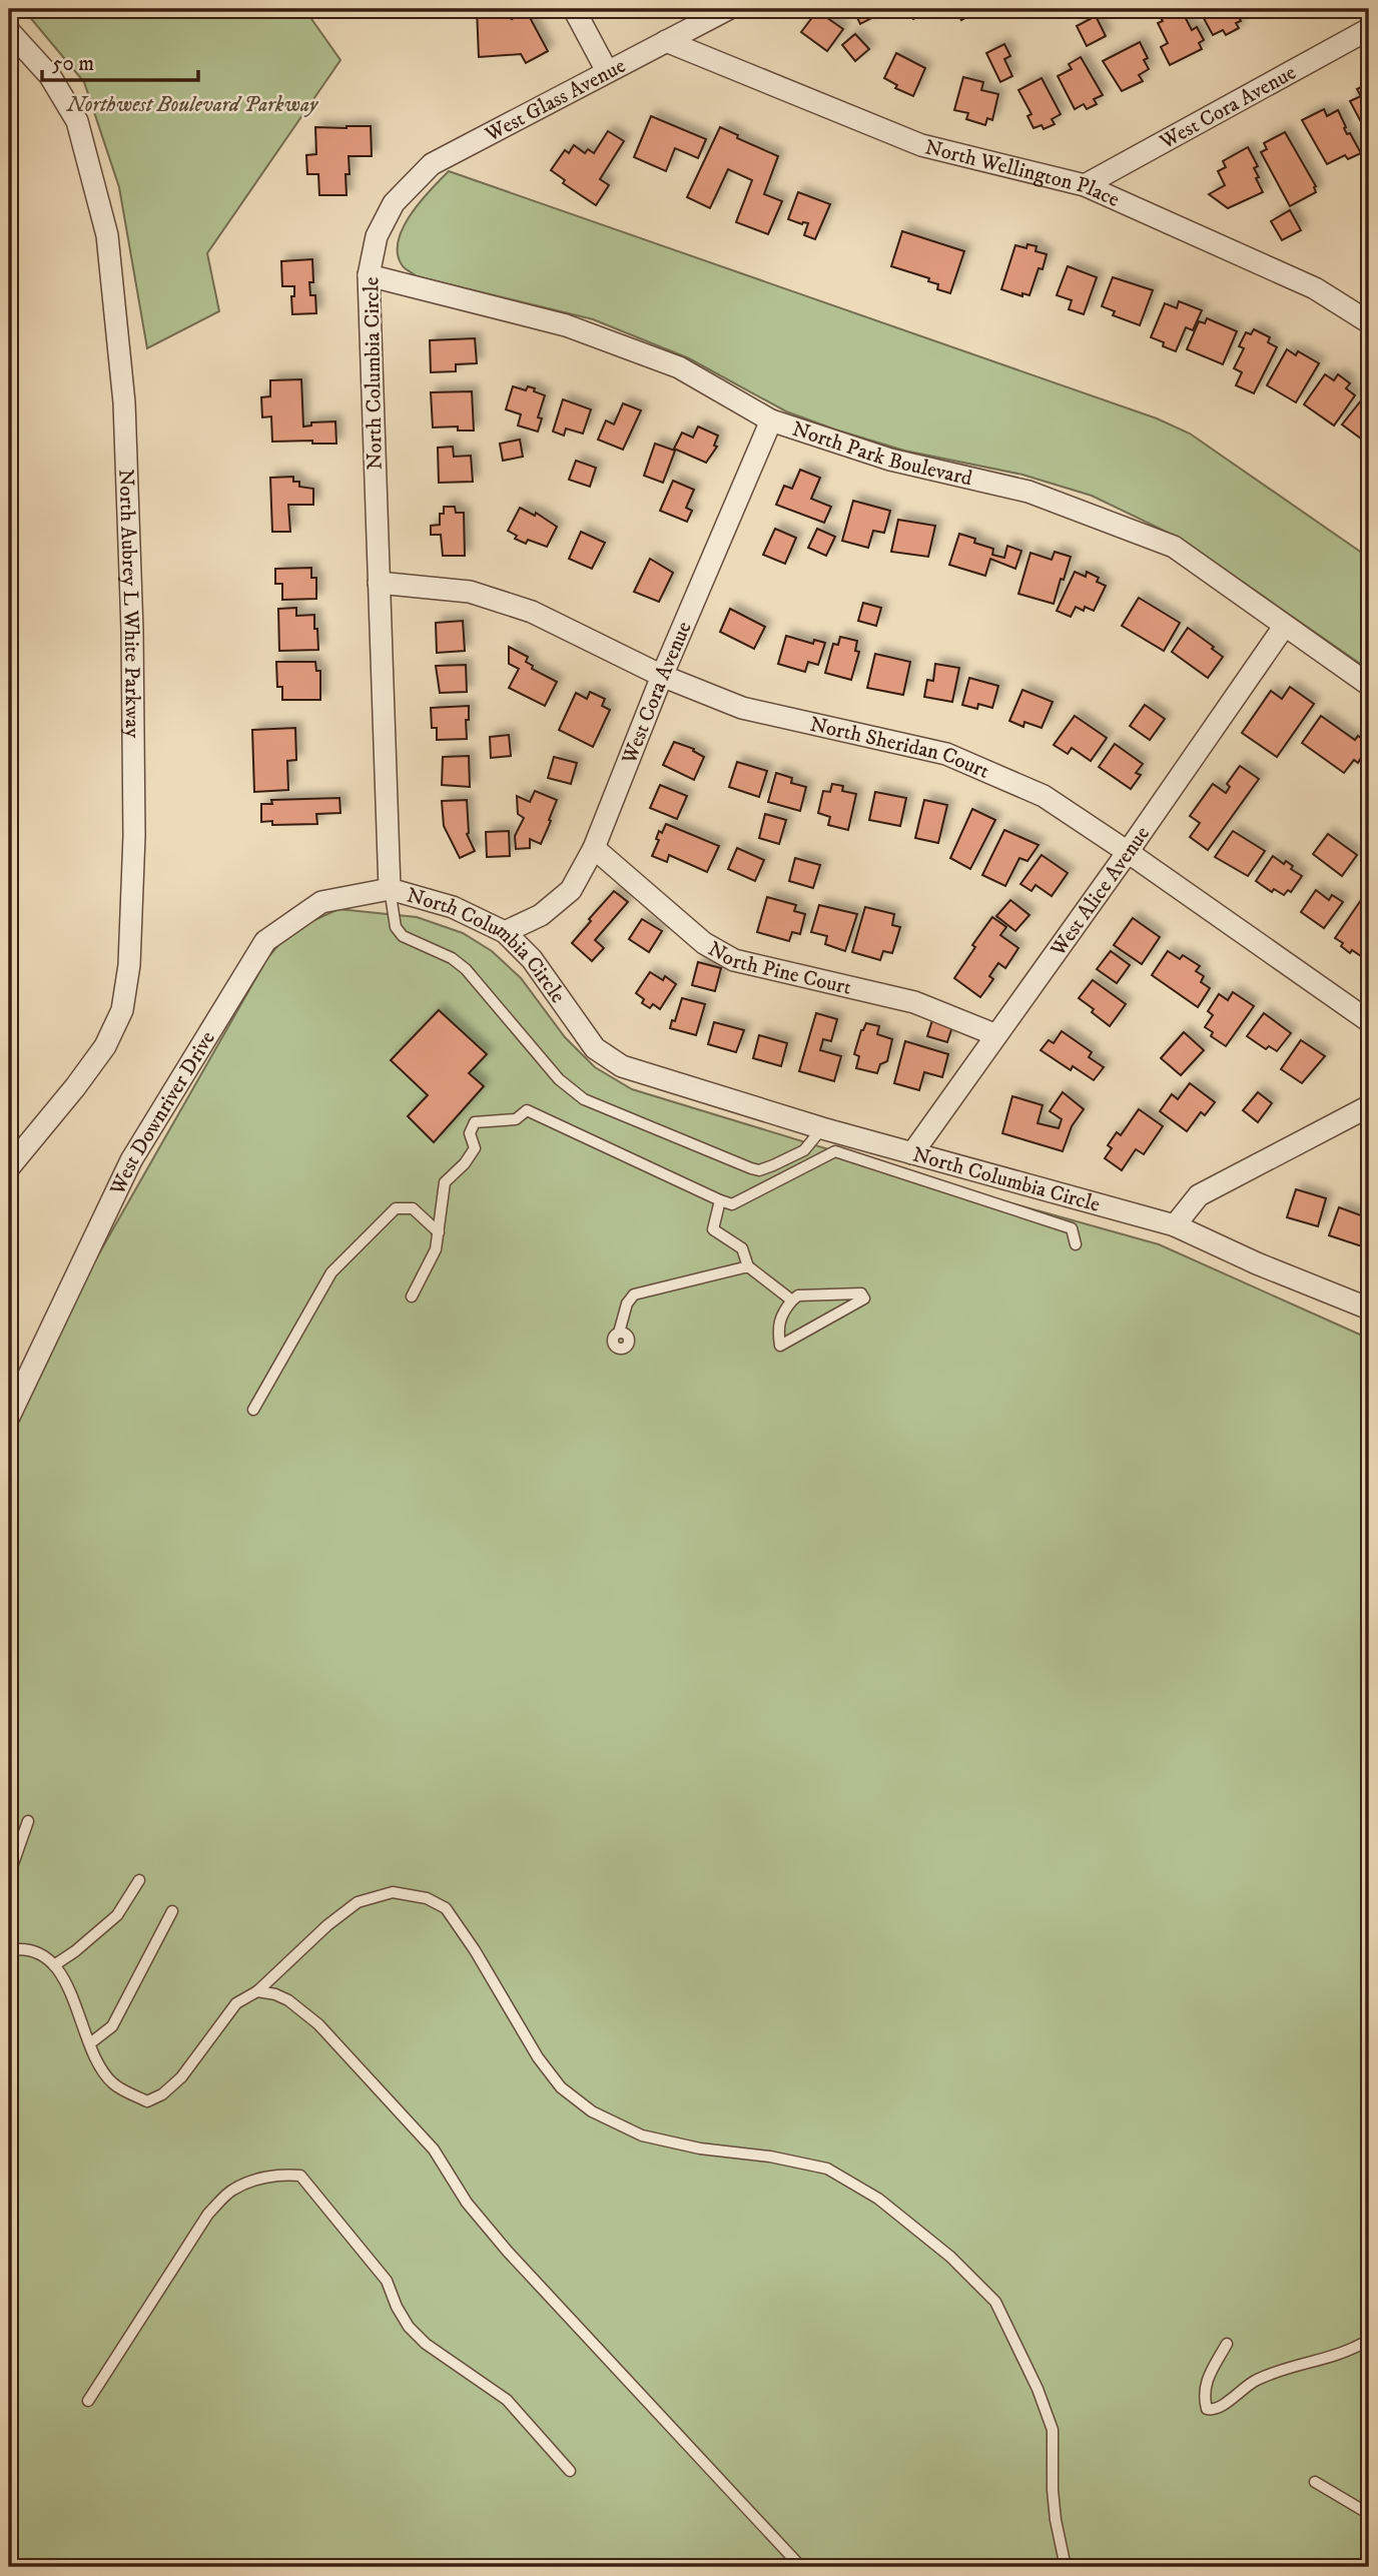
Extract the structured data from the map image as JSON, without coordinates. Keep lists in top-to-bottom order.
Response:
{
  "streets": {
    "street": [
      "West Glass Avenue",
      "West Cora Avenue",
      "North Wellington Place",
      "North Columbia Circle",
      "North Park Boulevard",
      "North Aubrey L White Parkway",
      "North Sheridan Court",
      "West Alice Avenue",
      "North Pine Court",
      "West Downriver Drive"
    ]
  },
  "crossings": [
    ["West Glass Avenue", "North Wellington Place"],
    ["West Glass Avenue", "North Columbia Circle"],
    ["West Cora Avenue", "North Wellington Place"],
    ["West Cora Avenue", "North Columbia Circle"],
    ["West Cora Avenue", "North Park Boulevard"],
    ["West Cora Avenue", "North Sheridan Court"],
    ["West Cora Avenue", "North Pine Court"],
    ["North Columbia Circle", "North Park Boulevard"],
    ["North Columbia Circle", "North Sheridan Court"],
    ["North Columbia Circle", "West Alice Avenue"],
    ["North Columbia Circle", "West Downriver Drive"],
    ["North Park Boulevard", "West Alice Avenue"],
    ["North Sheridan Court", "West Alice Avenue"],
    ["West Alice Avenue", "North Pine Court"]
  ],
  "parks": ["Northwest Boulevard Parkway"],
  "scale_bar": "50 m"
}
